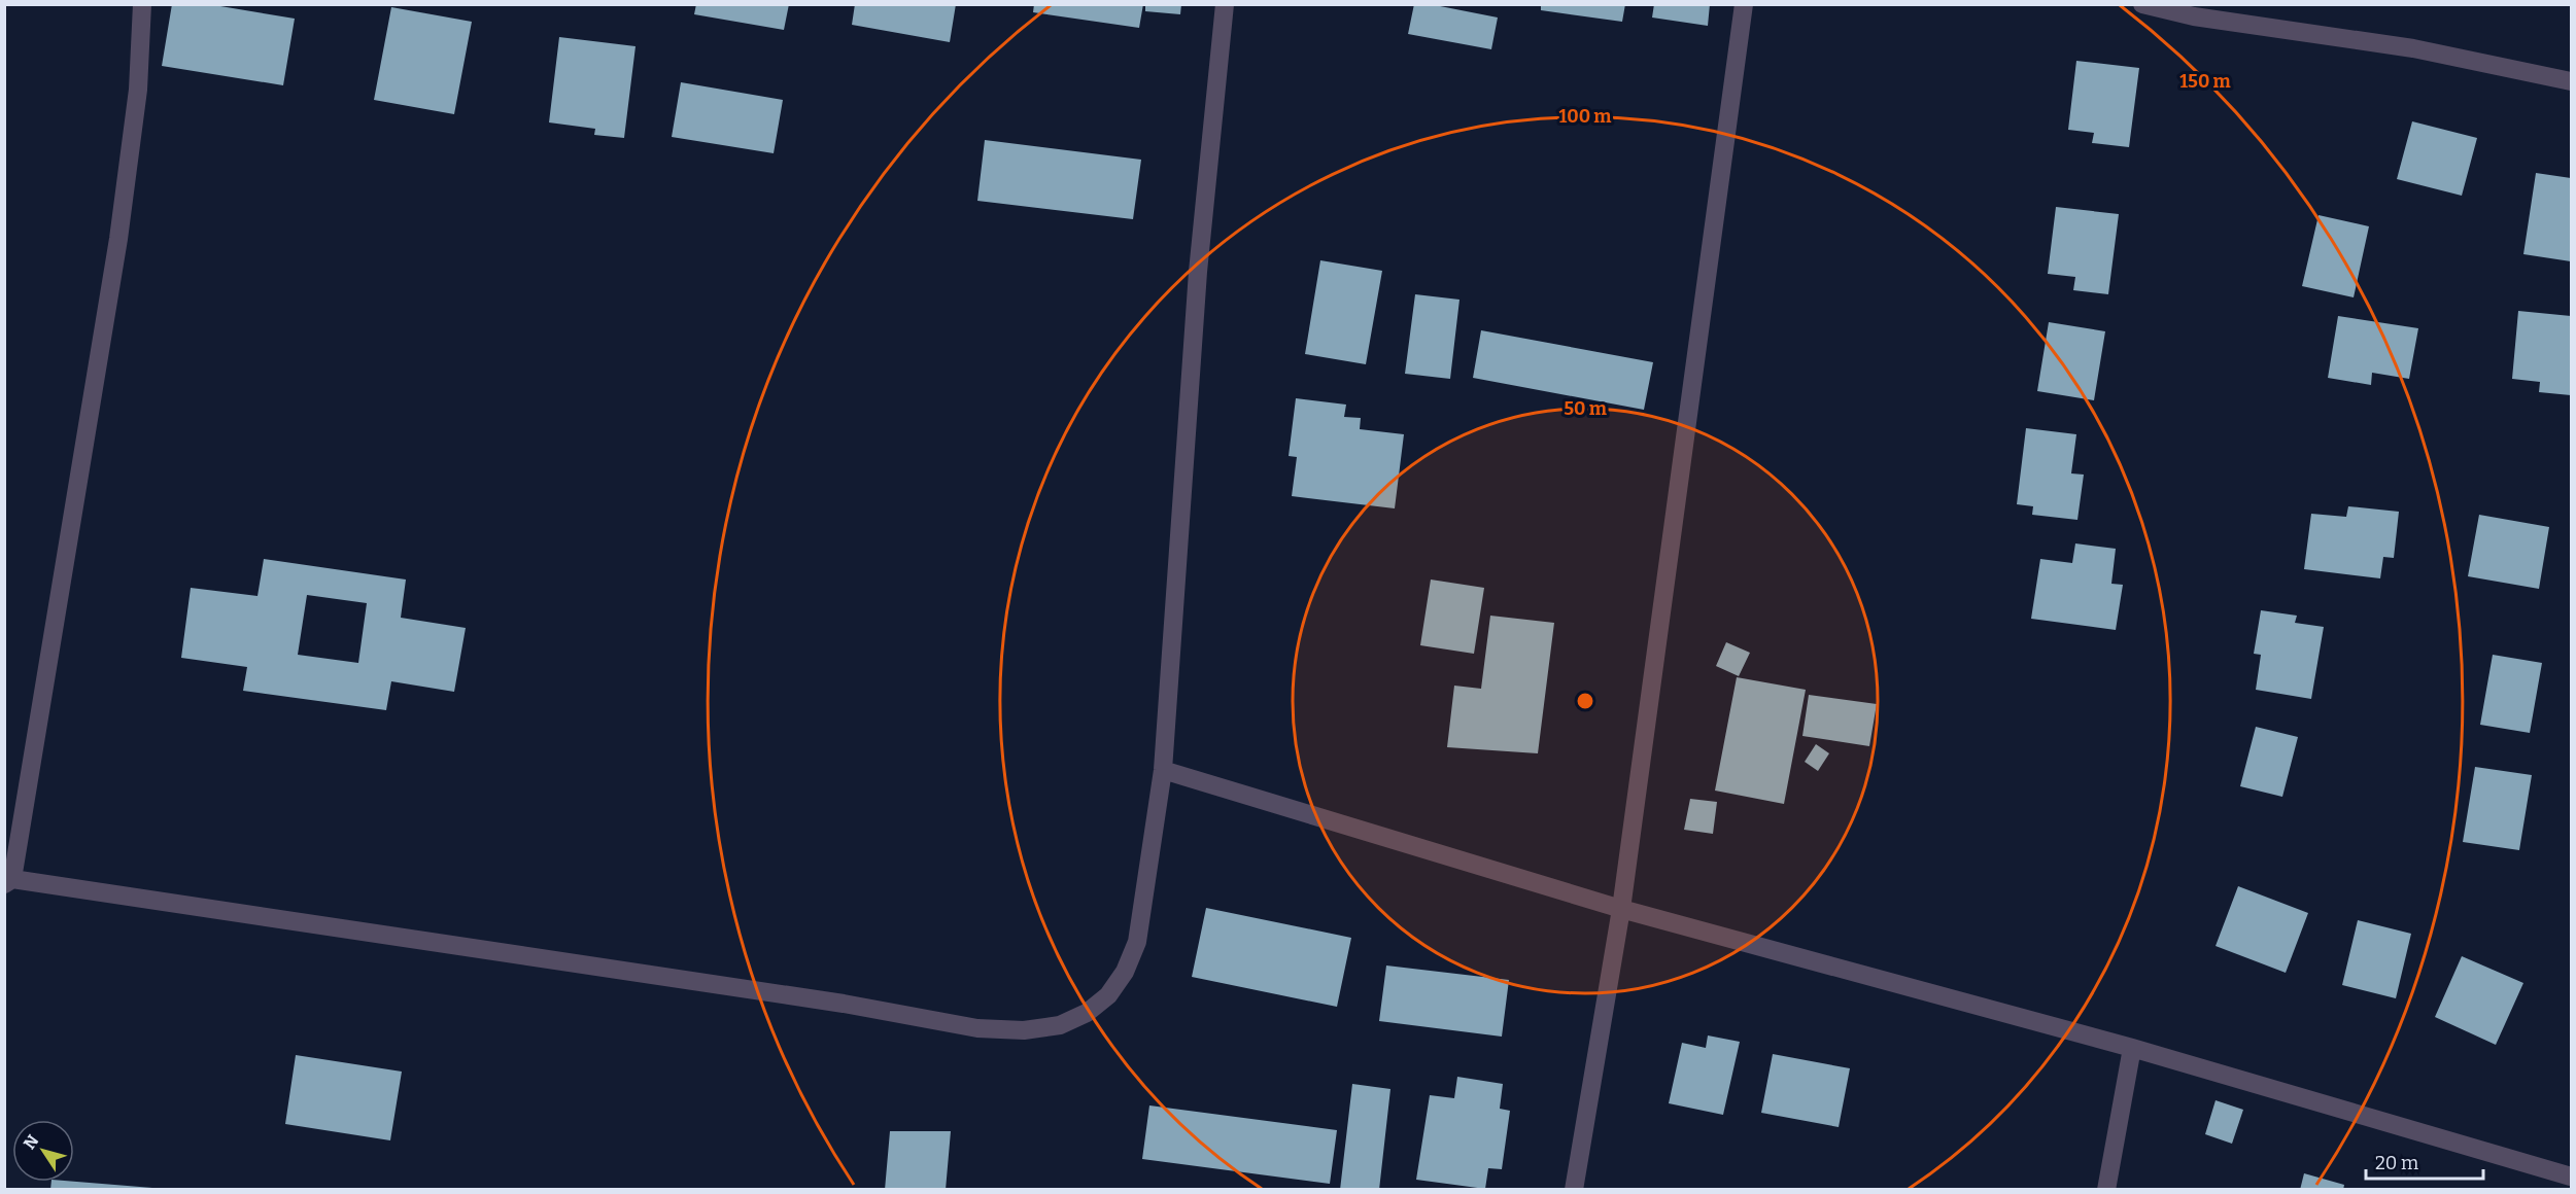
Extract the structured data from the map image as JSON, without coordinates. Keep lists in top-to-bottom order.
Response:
{
  "scale_bar": "20 m",
  "north": "top left",
  "rings": ["150 m", "100 m", "50 m"]
}
